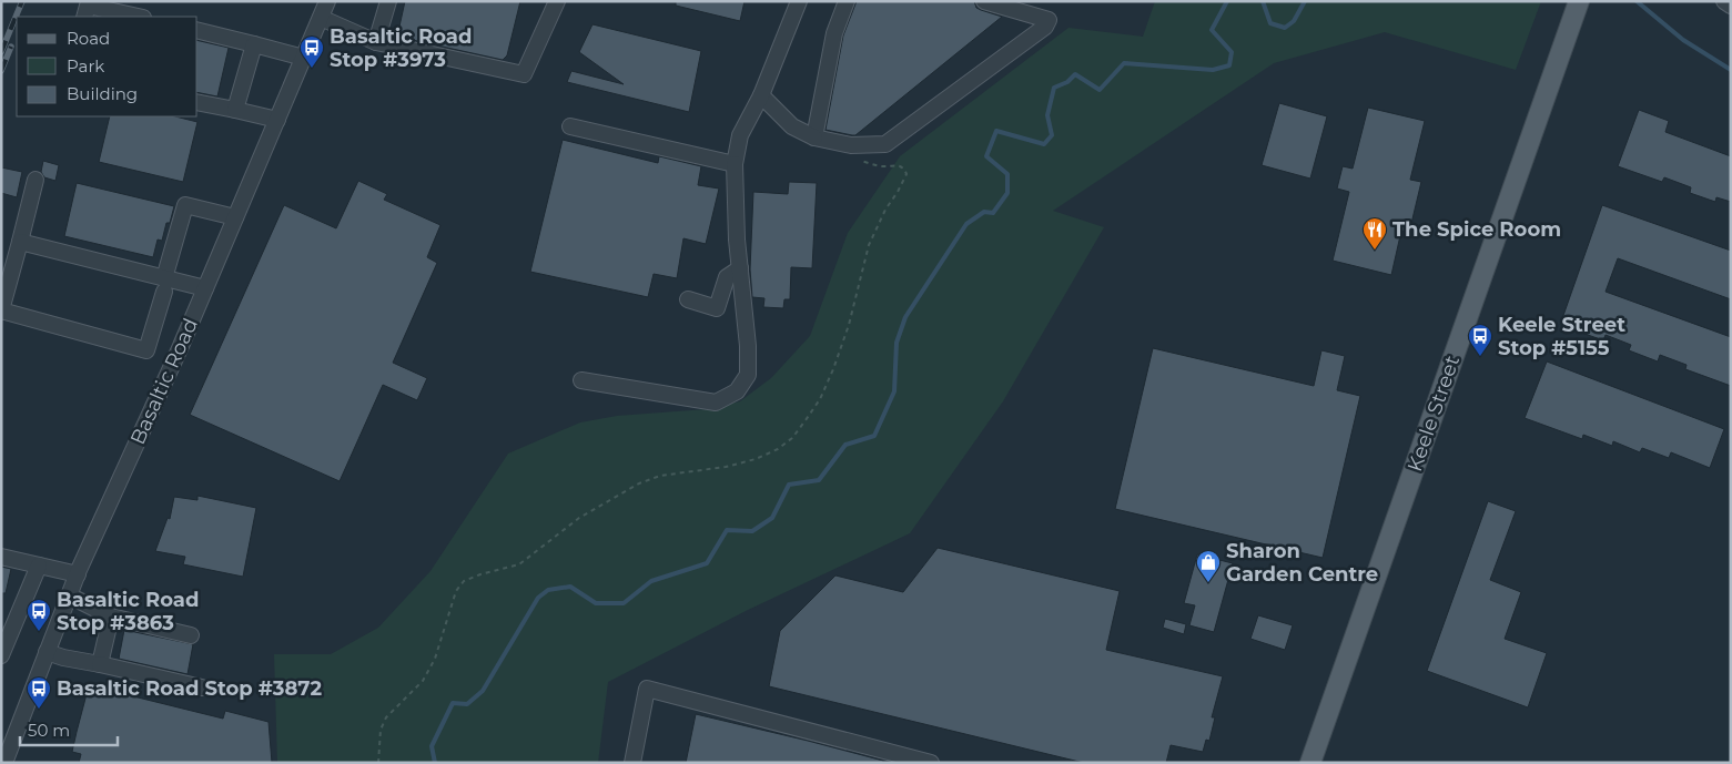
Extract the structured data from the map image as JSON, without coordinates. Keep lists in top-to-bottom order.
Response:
{
  "streets": {
    "main road": ["Keele Street"],
    "street": ["Basaltic Road"]
  },
  "places": {
    "bus stop": [
      "Basaltic Road Stop #3973",
      "Keele Street Stop #5155",
      "Basaltic Road Stop #3863",
      "Basaltic Road Stop #3872"
    ],
    "restaurant": ["The Spice Room"],
    "shop": ["Sharon Garden Centre"]
  },
  "legend": ["Road", "Park", "Building"],
  "scale_bar": "50 m"
}
